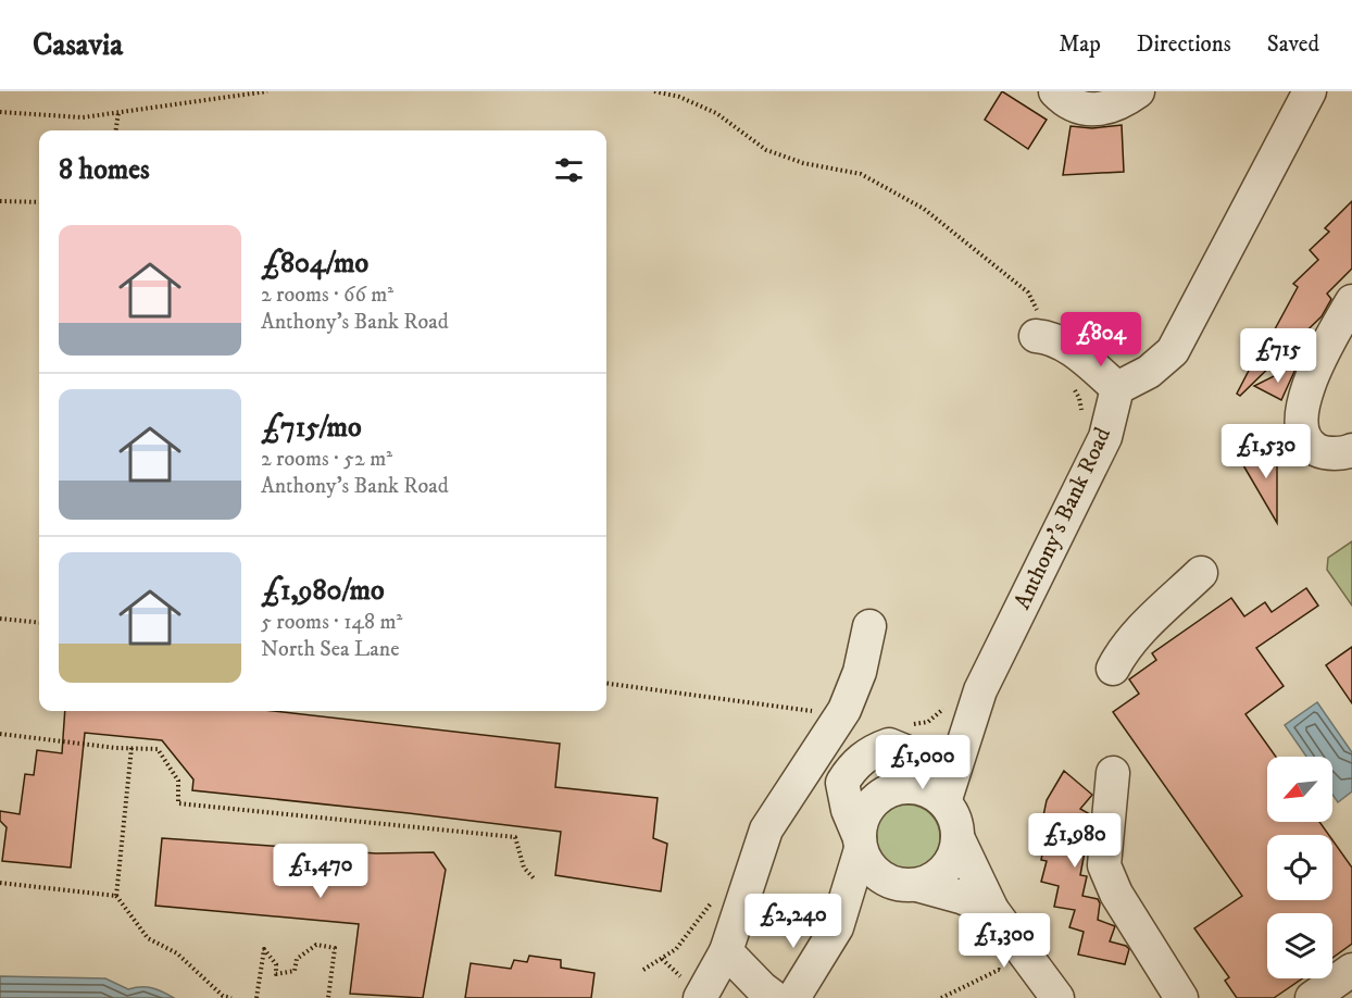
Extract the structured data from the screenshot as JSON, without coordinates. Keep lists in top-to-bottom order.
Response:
{
  "streets": {
    "street": ["Anthony's Bank Road"]
  },
  "north": "bottom left",
  "page": {
    "header": "Casavia",
    "nav": ["Map", "Directions", "Saved"],
    "heading": "8 homes",
    "list": [
      {
        "name": "£804/mo",
        "note": "2 rooms · 66 m² · Anthony's Bank Road"
      },
      {
        "name": "£715/mo",
        "note": "2 rooms · 52 m² · Anthony's Bank Road"
      },
      {
        "name": "£1,980/mo",
        "note": "5 rooms · 148 m² · North Sea Lane"
      }
    ],
    "price": [
      "£804",
      "£715",
      "£1,530",
      "£1,000",
      "£1,980",
      "£1,470",
      "£2,240",
      "£1,300"
    ]
  }
}
